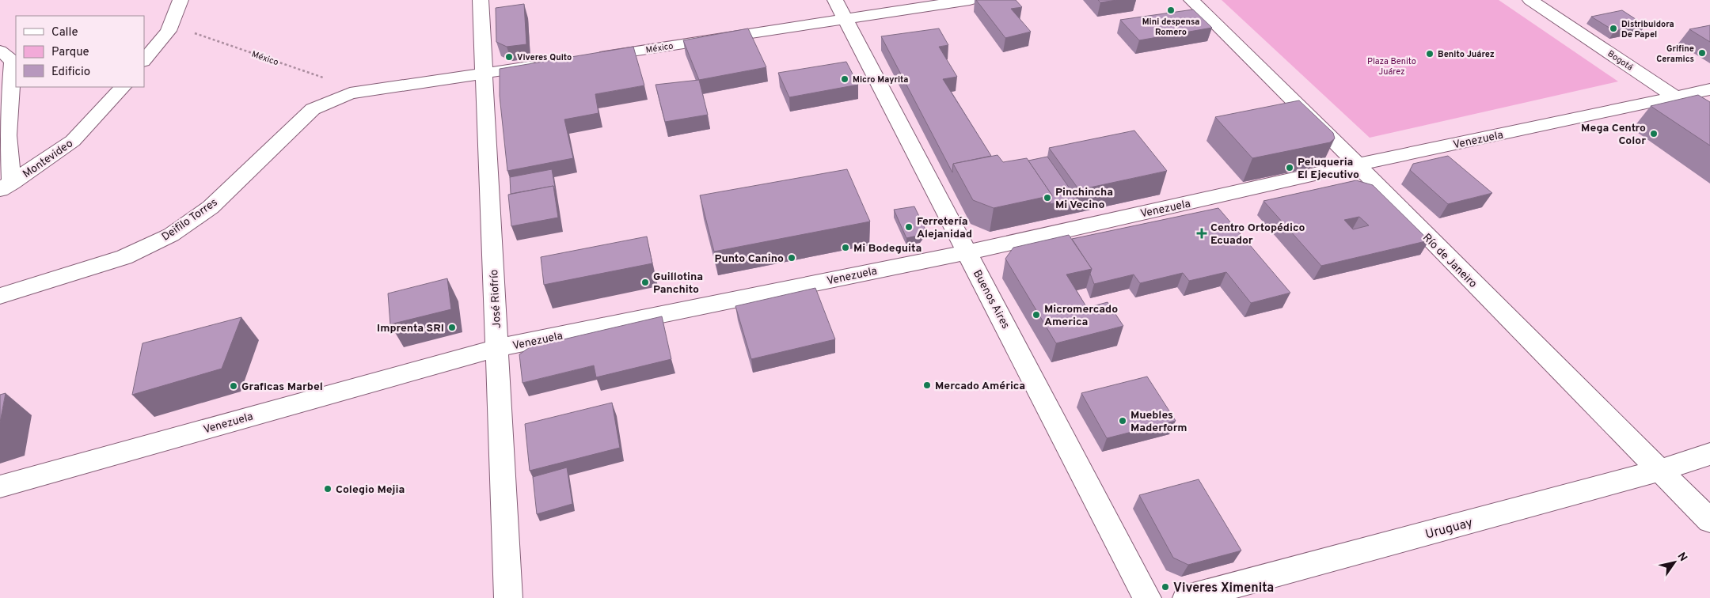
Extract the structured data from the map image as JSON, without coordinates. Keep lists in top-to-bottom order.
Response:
{
  "streets": {
    "street": [
      "México",
      "Bogotá",
      "Venezuela",
      "Montevideo",
      "Deifilo Torres",
      "Río de Janeiro",
      "José Riofrío",
      "Buenos Aires",
      "Uruguay"
    ]
  },
  "crossings": [
    ["México", "Buenos Aires"],
    ["Bogotá", "Venezuela"],
    ["Venezuela", "Río de Janeiro"],
    ["Venezuela", "José Riofrío"],
    ["Venezuela", "Buenos Aires"],
    ["Deifilo Torres", "José Riofrío"],
    ["Río de Janeiro", "Uruguay"]
  ],
  "parks": ["Plaza Benito Juárez"],
  "places": {
    "other": [
      "Mini despensa Romero",
      "Distribuidora De Papel",
      "Grifine Ceramics",
      "Benito Juárez",
      "Viveres Quito",
      "Micro Mayrita",
      "Mega Centro Color",
      "Peluqueria El Ejecutivo",
      "Pinchincha Mi Vecino",
      "Ferretería Alejanidad",
      "Mi Bodeguita",
      "Punto Canino",
      "Guillotina Panchito",
      "Micromercado America",
      "Imprenta SRI",
      "Mercado América",
      "Graficas Marbel",
      "Muebles Maderform",
      "Colegio Mejia",
      "Viveres Ximenita"
    ],
    "health": ["Centro Ortopédico Ecuador"]
  },
  "legend": ["Calle", "Parque", "Edificio"],
  "north": "top right"
}
